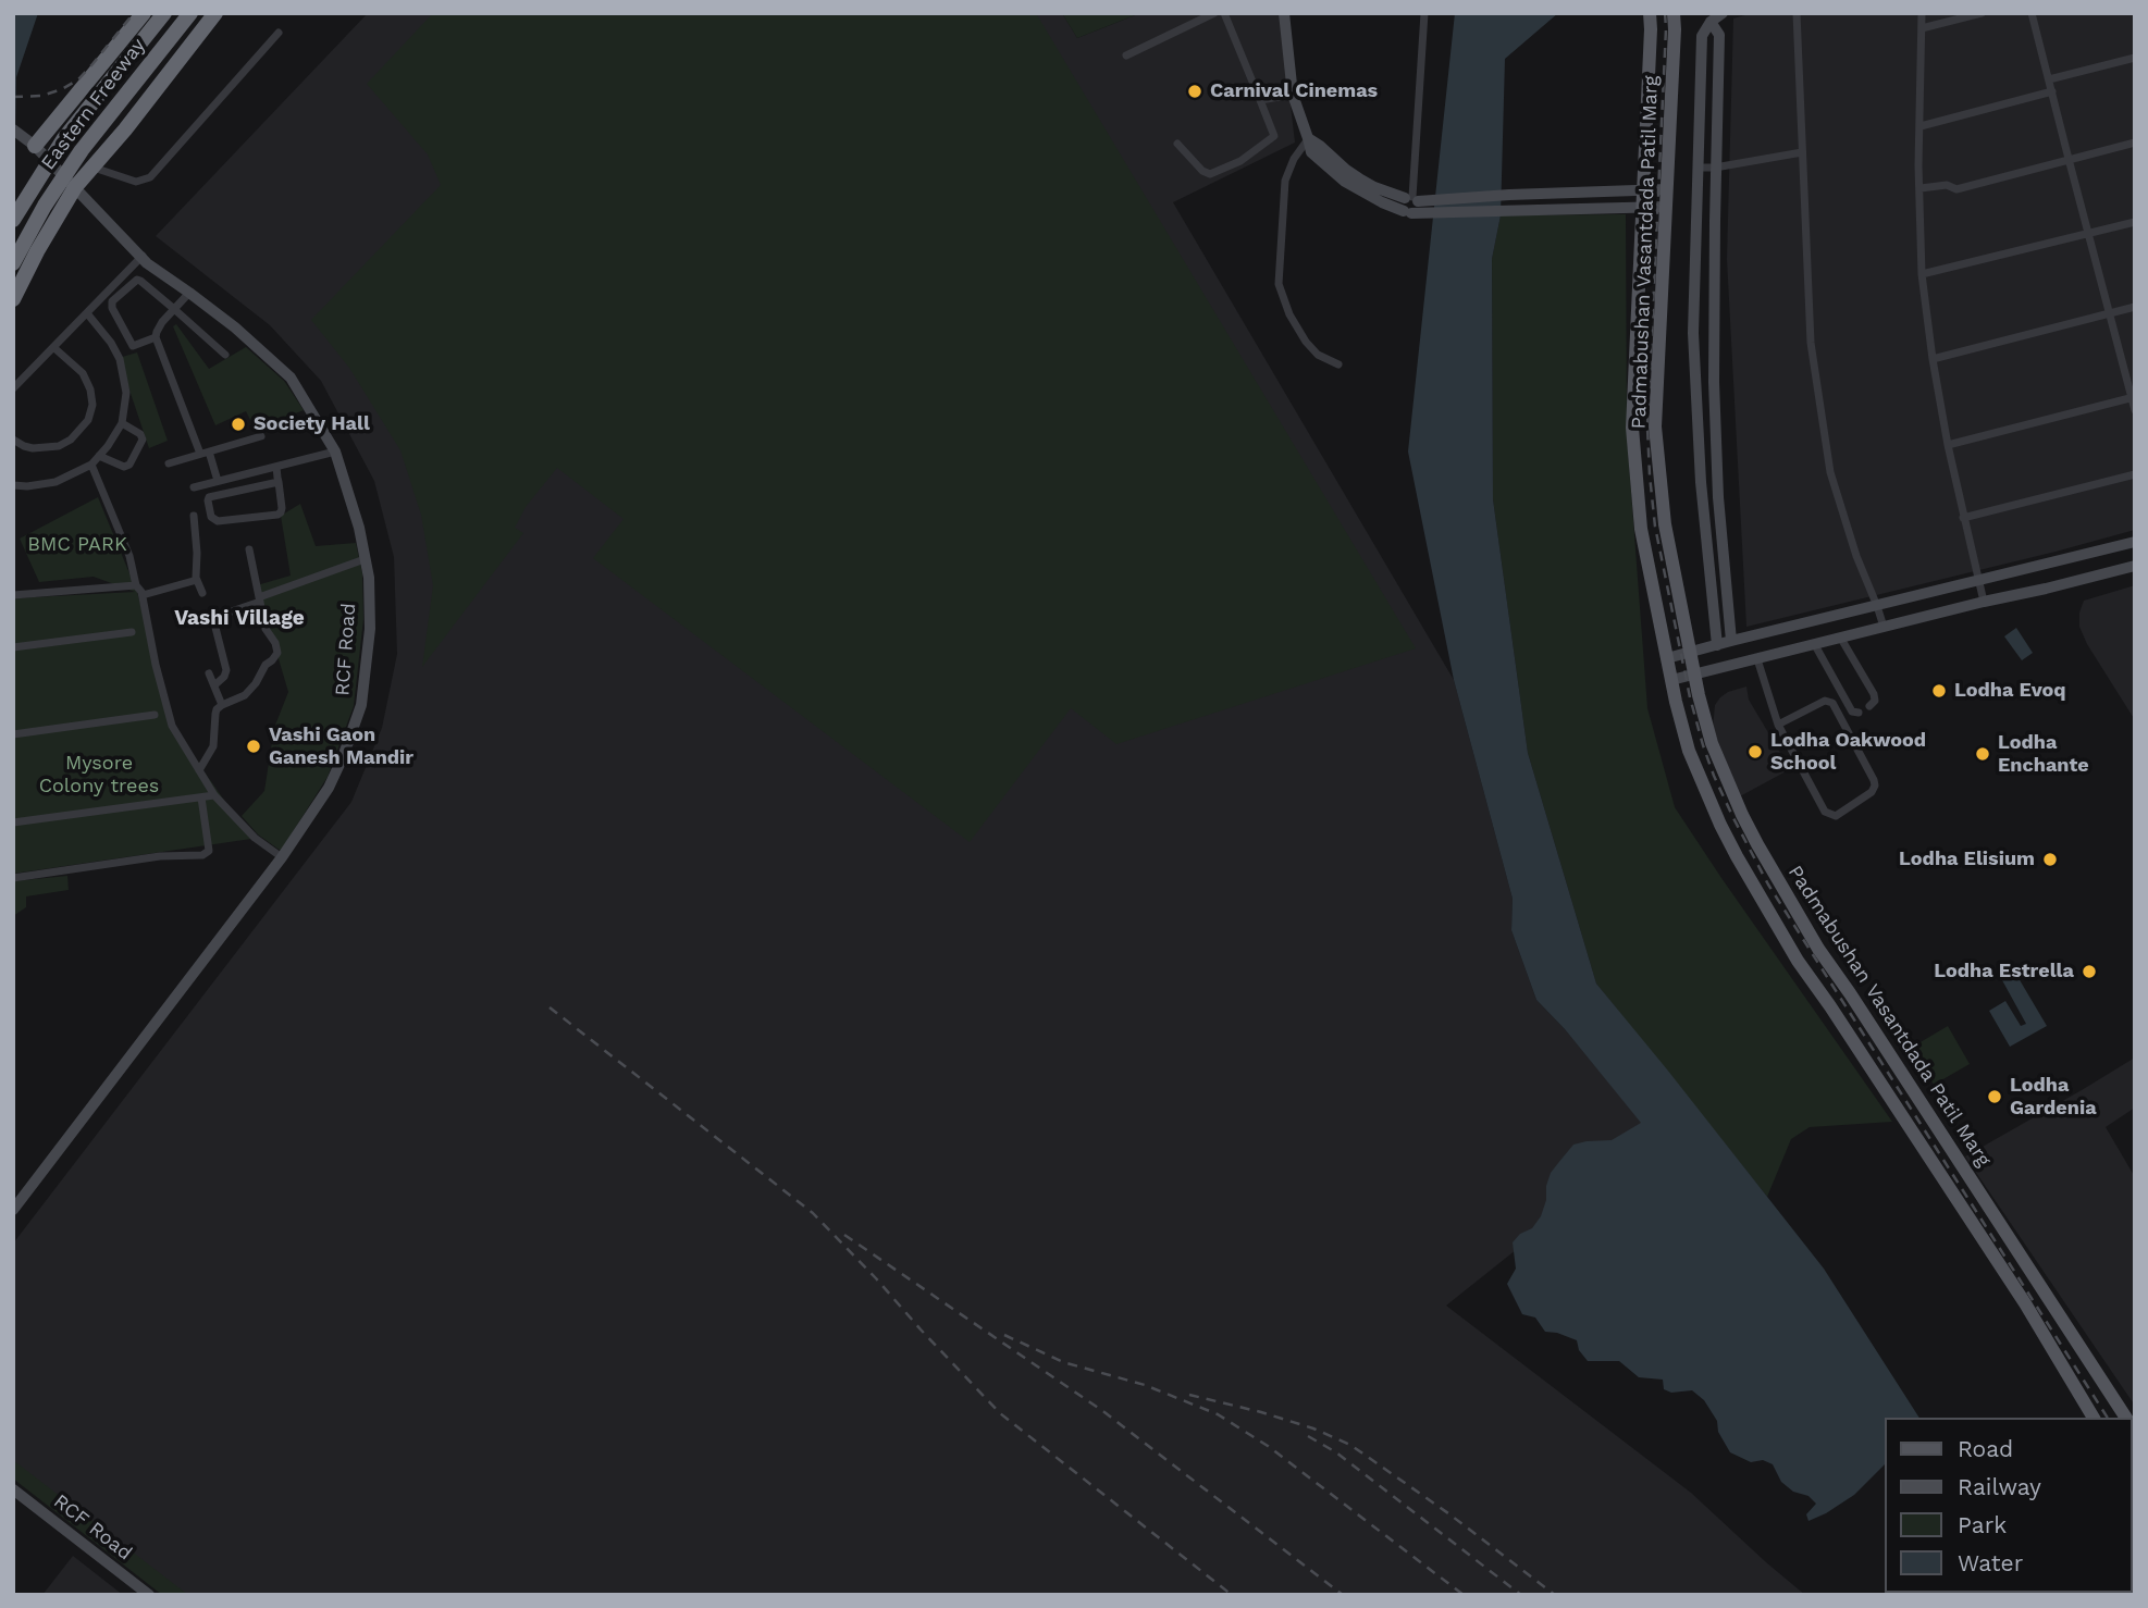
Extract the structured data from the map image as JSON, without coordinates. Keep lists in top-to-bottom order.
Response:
{
  "streets": {
    "highway": ["Eastern Freeway"],
    "main road": ["Padmabushan Vasantdada Patil Marg"],
    "street": ["RCF Road"]
  },
  "districts": ["Vashi Village"],
  "parks": ["BMC PARK", "Mysore Colony trees"],
  "places": [
    "Carnival Cinemas",
    "Society Hall",
    "Lodha Evoq",
    "Vashi Gaon Ganesh Mandir",
    "Lodha Oakwood School",
    "Lodha Enchante",
    "Lodha Elisium",
    "Lodha Estrella",
    "Lodha Gardenia"
  ],
  "legend": [
    "Road",
    "Railway",
    "Park",
    "Water"
  ]
}
